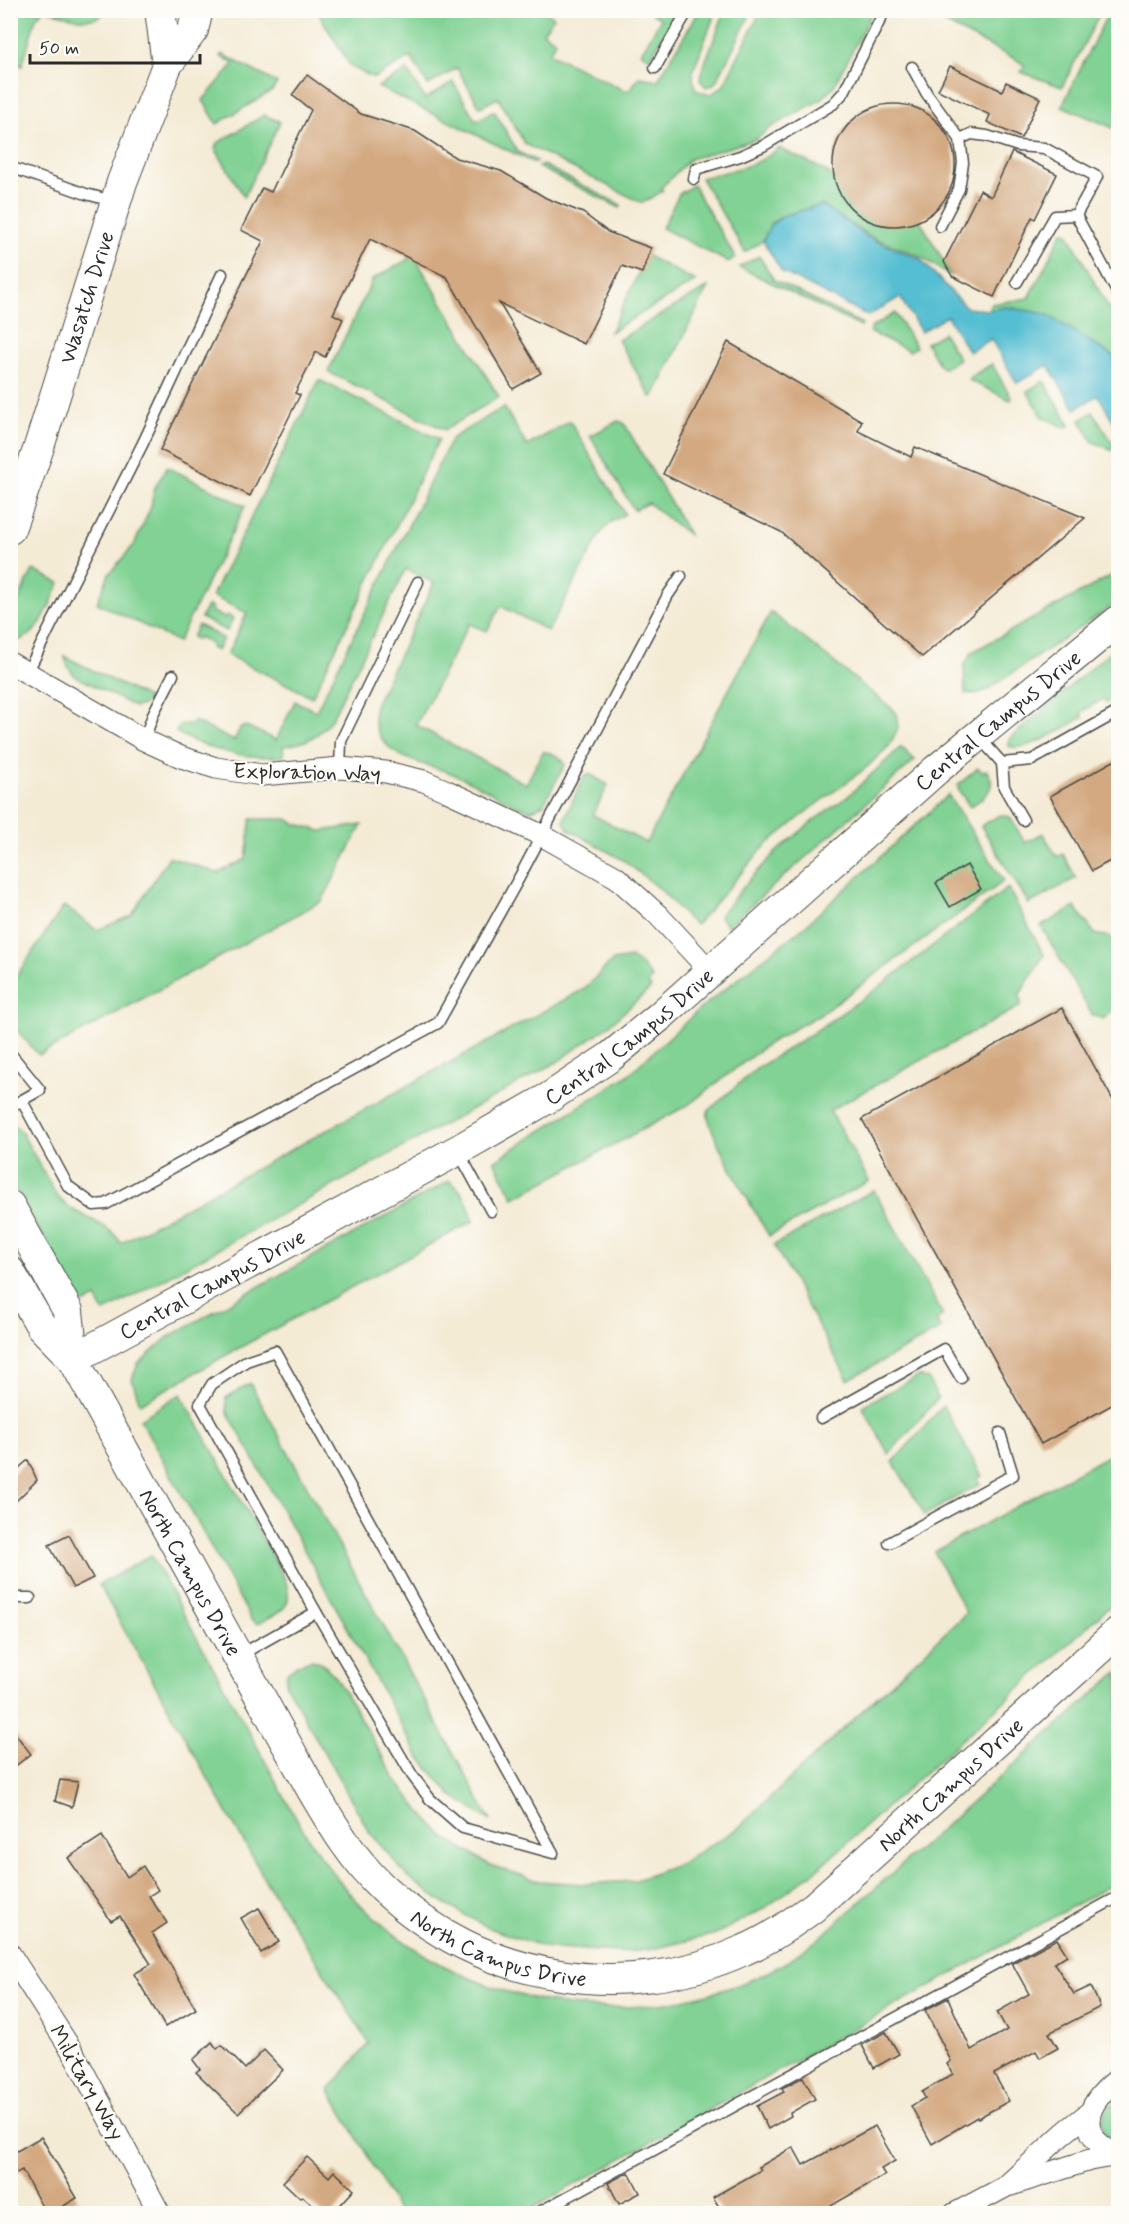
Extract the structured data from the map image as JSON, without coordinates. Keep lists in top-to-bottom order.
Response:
{
  "streets": {
    "street": [
      "Wasatch Drive",
      "Central Campus Drive",
      "Exploration Way",
      "North Campus Drive",
      "Military Way"
    ]
  },
  "crossings": [
    ["Central Campus Drive", "Exploration Way"],
    ["Central Campus Drive", "North Campus Drive"]
  ],
  "scale_bar": "50 m"
}
